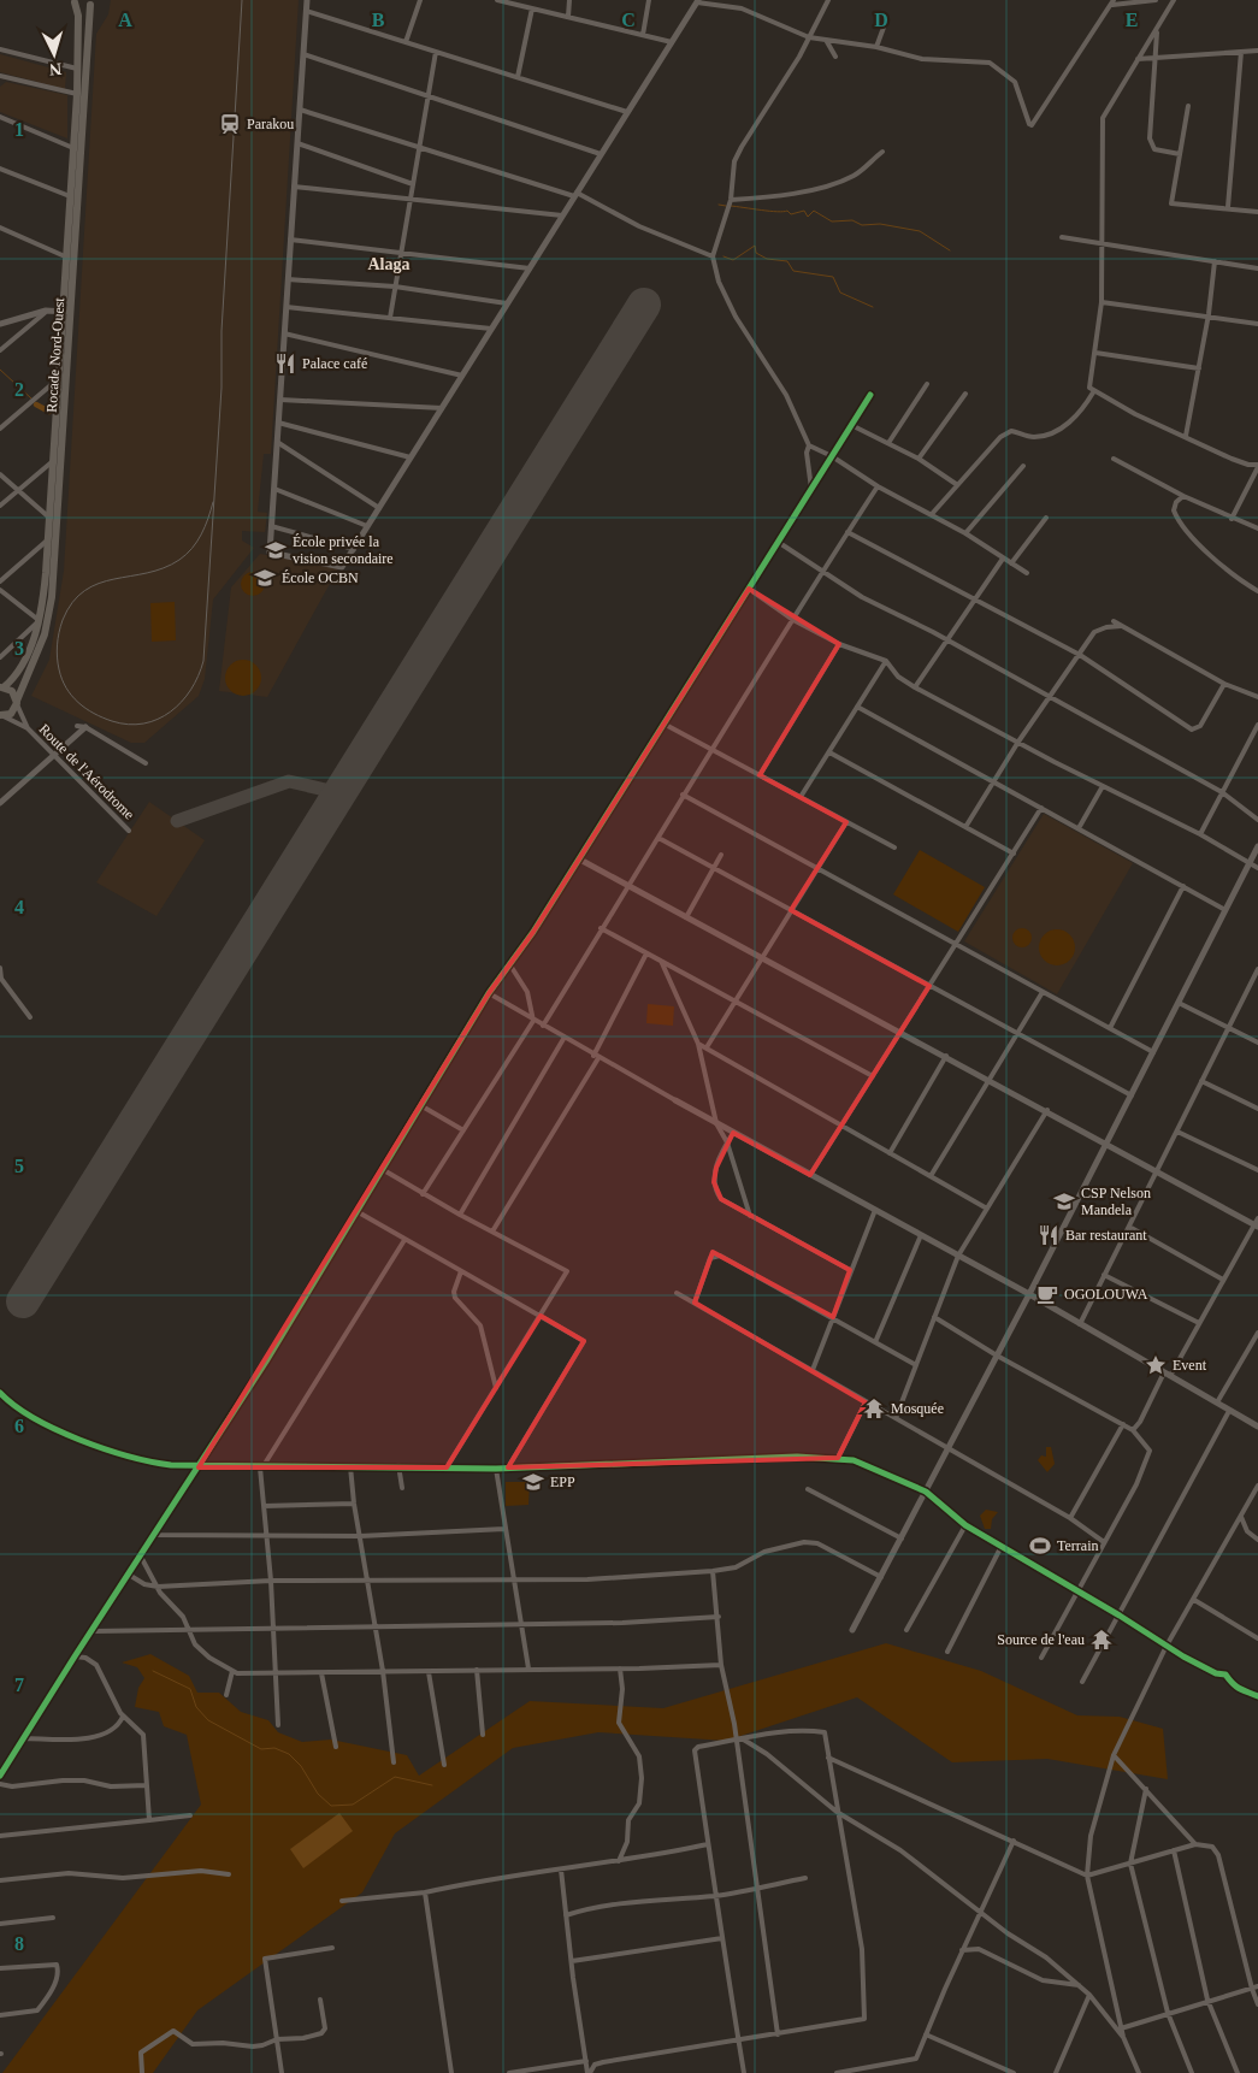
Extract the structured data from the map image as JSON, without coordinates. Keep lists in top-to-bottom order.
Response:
{
  "streets": {
    "main road": ["Rocade Nord-Ouest"],
    "street": ["Route de l'Aérodrome"]
  },
  "crossings": [
    ["Rocade Nord-Ouest", "Route de l'Aérodrome"]
  ],
  "districts": ["Alaga"],
  "places": {
    "station": ["Parakou"],
    "restaurant": ["Palace café", "Bar restaurant"],
    "school or university": [
      "École privée la vision secondaire",
      "École OCBN",
      "CSP Nelson Mandela",
      "EPP"
    ],
    "cafe": ["OGOLOUWA"],
    "place": ["Event"],
    "temple": ["Mosquée", "Source de l'eau"],
    "sports": ["Terrain"]
  },
  "north": "bottom",
  "grid": {
    "columns": [
      "A",
      "B",
      "C",
      "D",
      "E"
    ],
    "rows": [
      "1",
      "2",
      "3",
      "4",
      "5",
      "6",
      "7",
      "8"
    ]
  }
}
